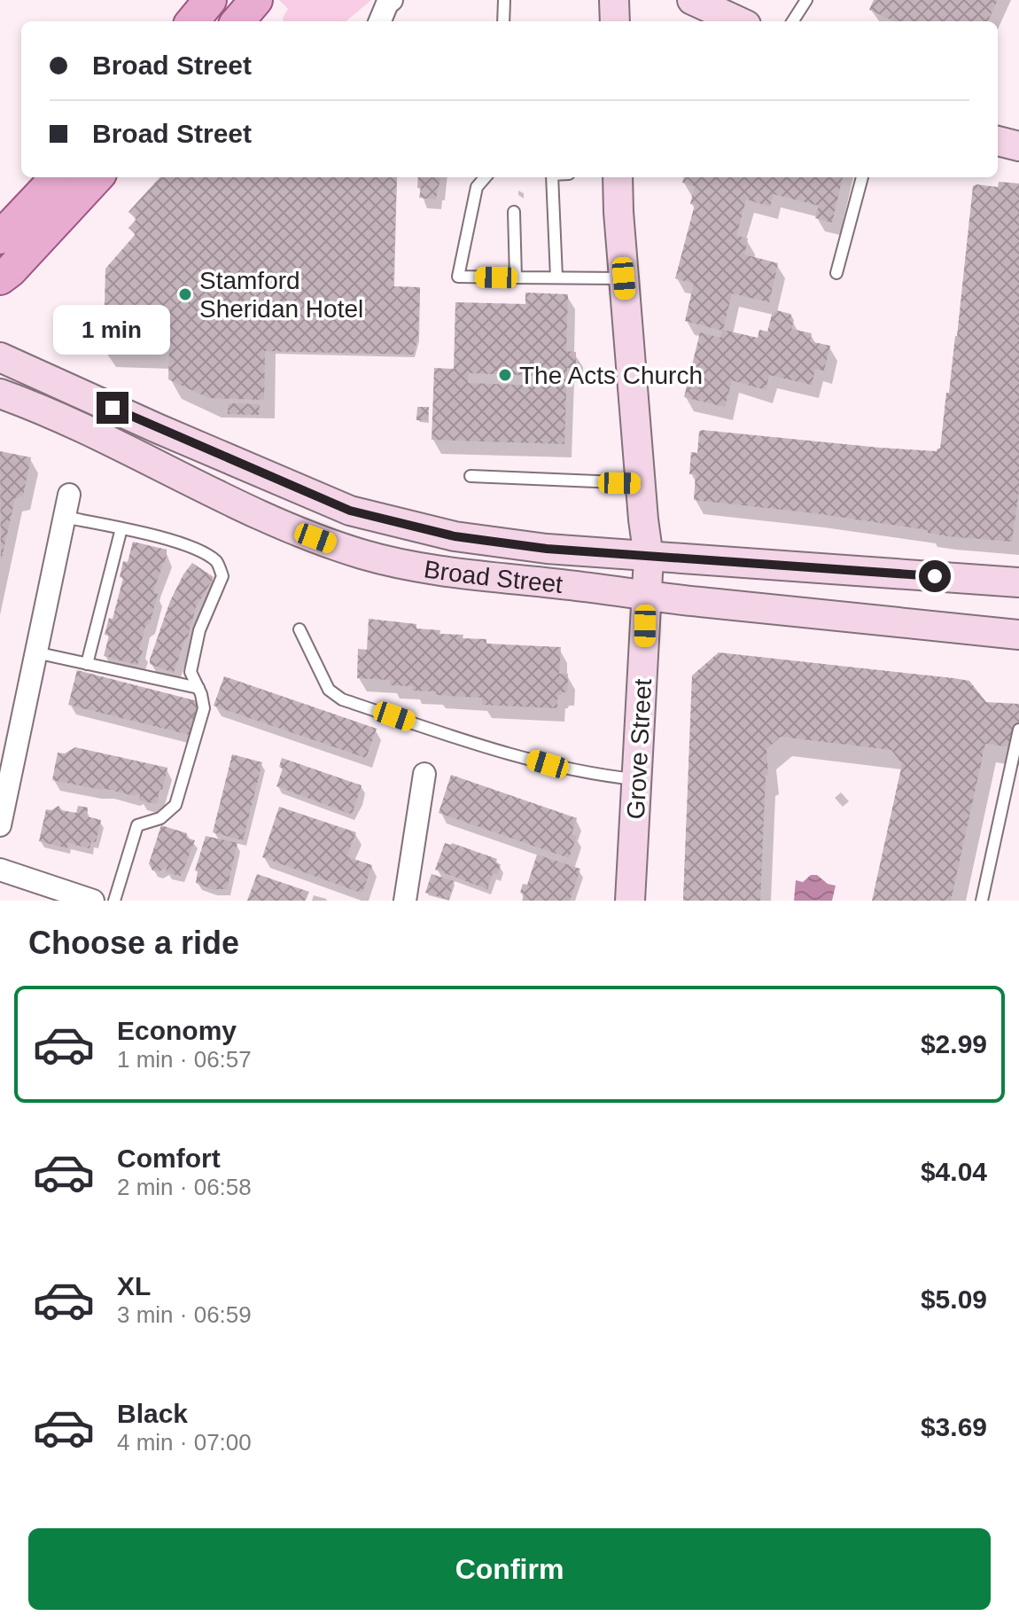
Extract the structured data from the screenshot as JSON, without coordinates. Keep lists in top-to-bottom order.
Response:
{
  "streets": {
    "main road": ["Broad Street", "Grove Street"]
  },
  "crossings": [
    ["Broad Street", "Grove Street"]
  ],
  "places": ["Stamford Sheridan Hotel", "The Acts Church"],
  "page": {
    "banner": ["Broad Street", "Broad Street"],
    "bubble": "1 min",
    "heading": "Choose a ride",
    "list": [
      {
        "name": "Economy",
        "note": "1 min · 06:57",
        "value": "$2.99"
      },
      {
        "name": "Comfort",
        "note": "2 min · 06:58",
        "value": "$4.04"
      },
      {
        "name": "XL",
        "note": "3 min · 06:59",
        "value": "$5.09"
      },
      {
        "name": "Black",
        "note": "4 min · 07:00",
        "value": "$3.69"
      }
    ],
    "buttons": "Confirm"
  }
}
